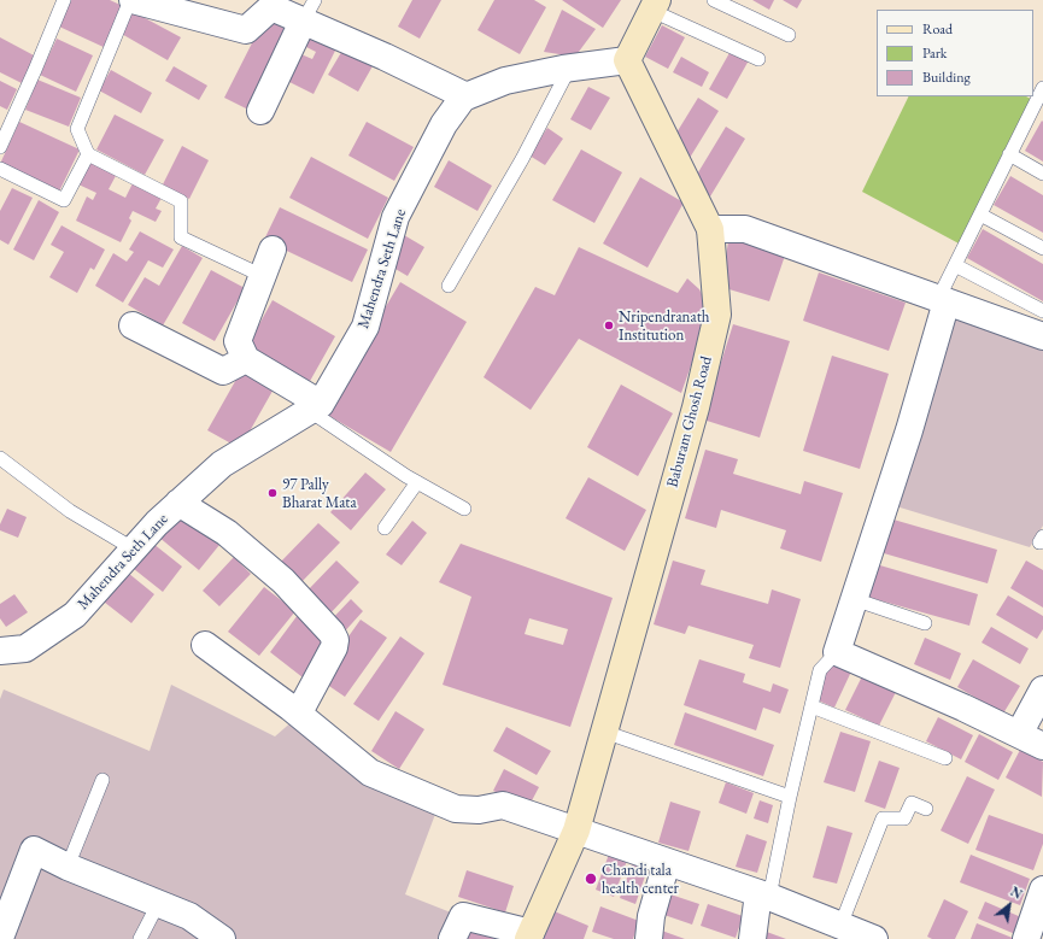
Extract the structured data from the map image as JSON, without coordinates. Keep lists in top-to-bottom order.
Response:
{
  "streets": {
    "street": ["Mahendra Seth Lane", "Baburam Ghosh Road"]
  },
  "crossings": [
    ["Mahendra Seth Lane", "Baburam Ghosh Road"]
  ],
  "places": ["Nripendranath Institution", "97 Pally Bharat Mata", "Chandi tala health center"],
  "legend": ["Road", "Park", "Building"],
  "north": "top right"
}
